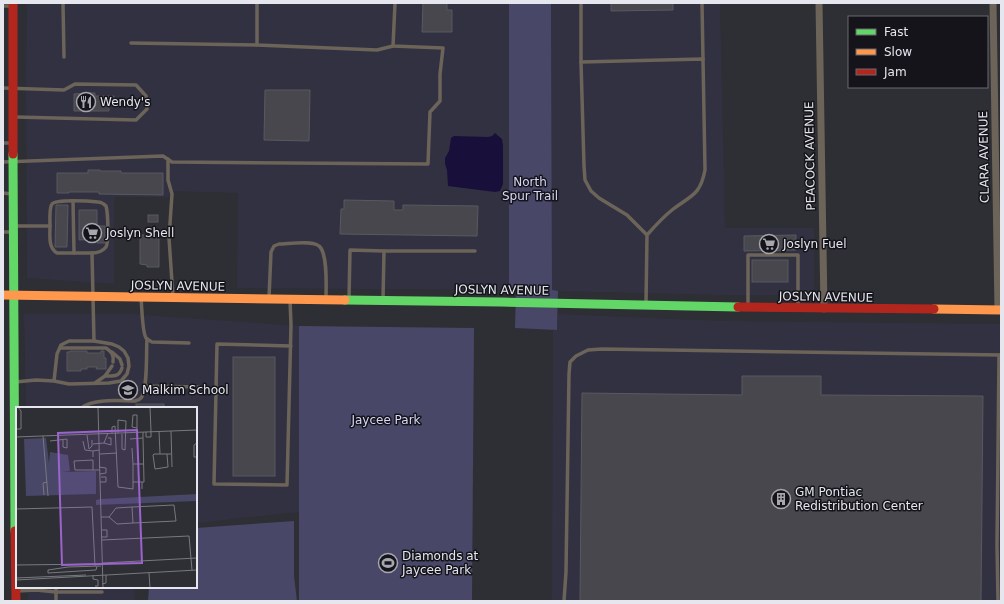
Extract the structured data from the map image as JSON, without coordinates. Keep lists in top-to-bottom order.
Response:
{
  "streets": {
    "main road": ["JOSLYN AVENUE"],
    "street": ["PEACOCK AVENUE", "CLARA AVENUE"]
  },
  "crossings": [
    ["PEACOCK AVENUE", "JOSLYN AVENUE"],
    ["CLARA AVENUE", "JOSLYN AVENUE"]
  ],
  "parks": ["North Spur Trail", "Jaycee Park"],
  "places": {
    "restaurant": ["Wendy's"],
    "supermarket": ["Joslyn Shell", "Joslyn Fuel"],
    "school or university": ["Malkim School"],
    "building": ["GM Pontiac Redistribution Center"],
    "sports": ["Diamonds at Jaycee Park"]
  },
  "legend": ["Fast", "Slow", "Jam"]
}
